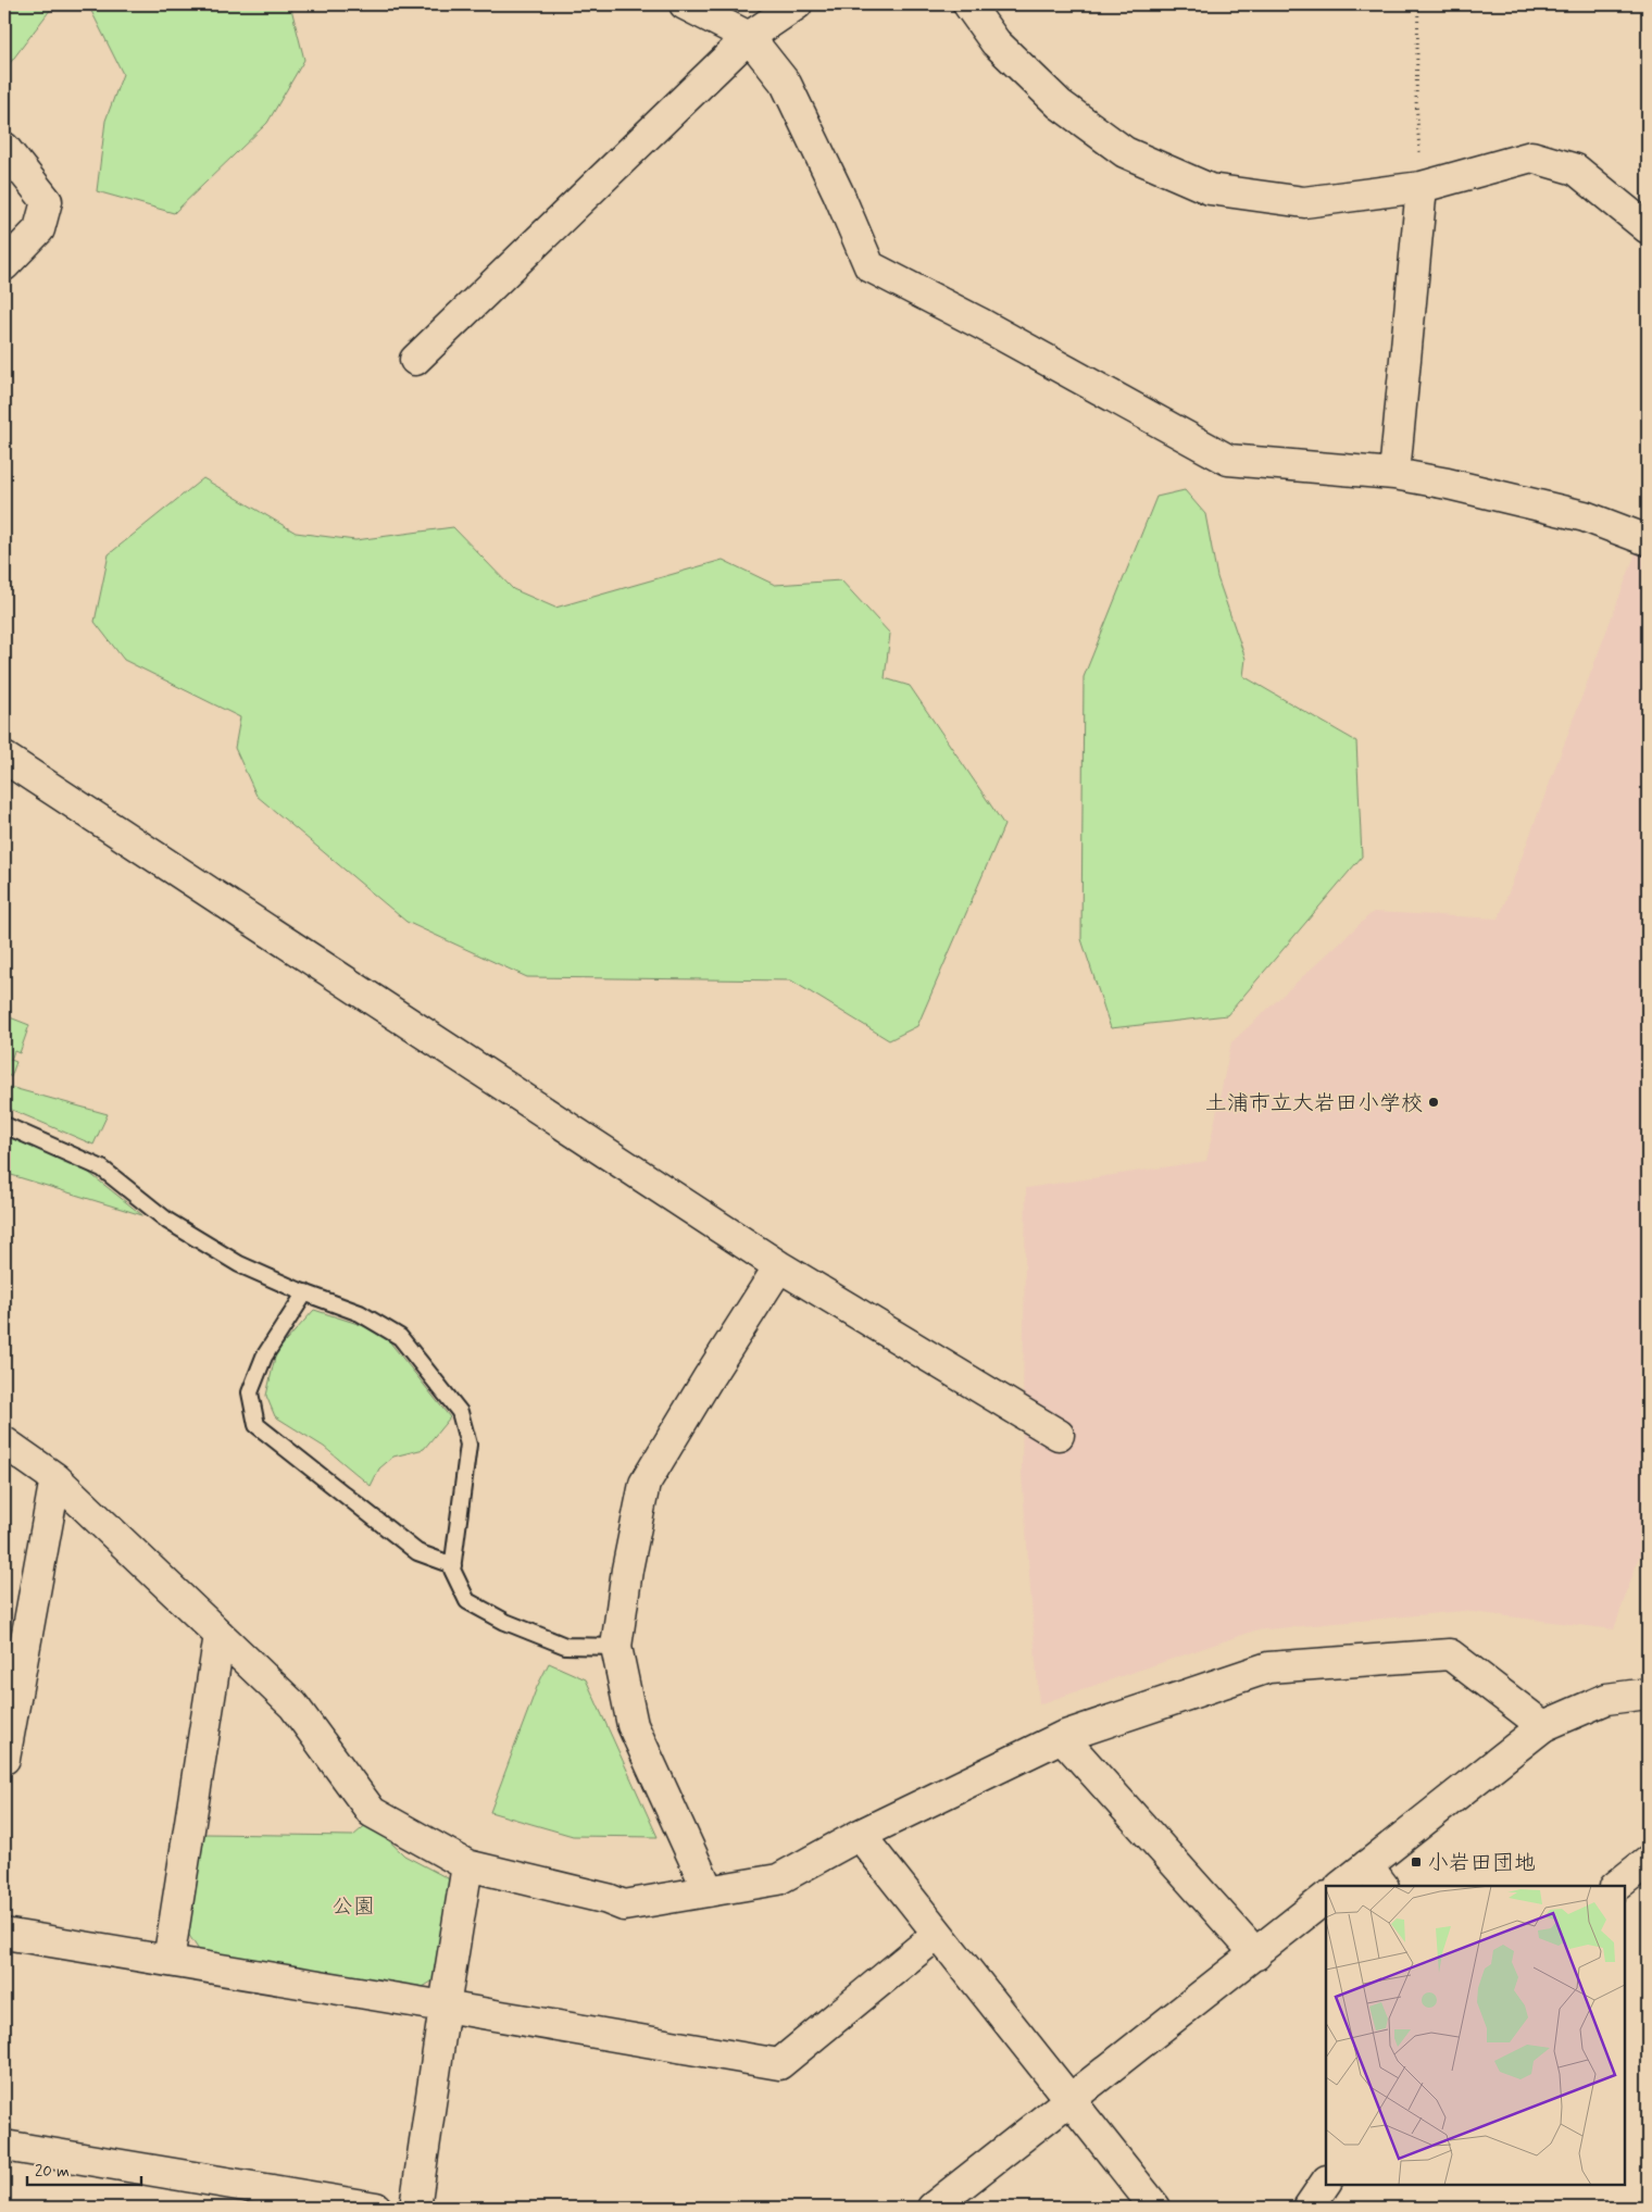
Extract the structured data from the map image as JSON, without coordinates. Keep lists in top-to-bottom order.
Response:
{
  "parks": ["公園"],
  "places": {
    "other": ["土浦市立大岩田小学校"],
    "transit": ["小岩田団地"]
  },
  "scale_bar": "20 m"
}
